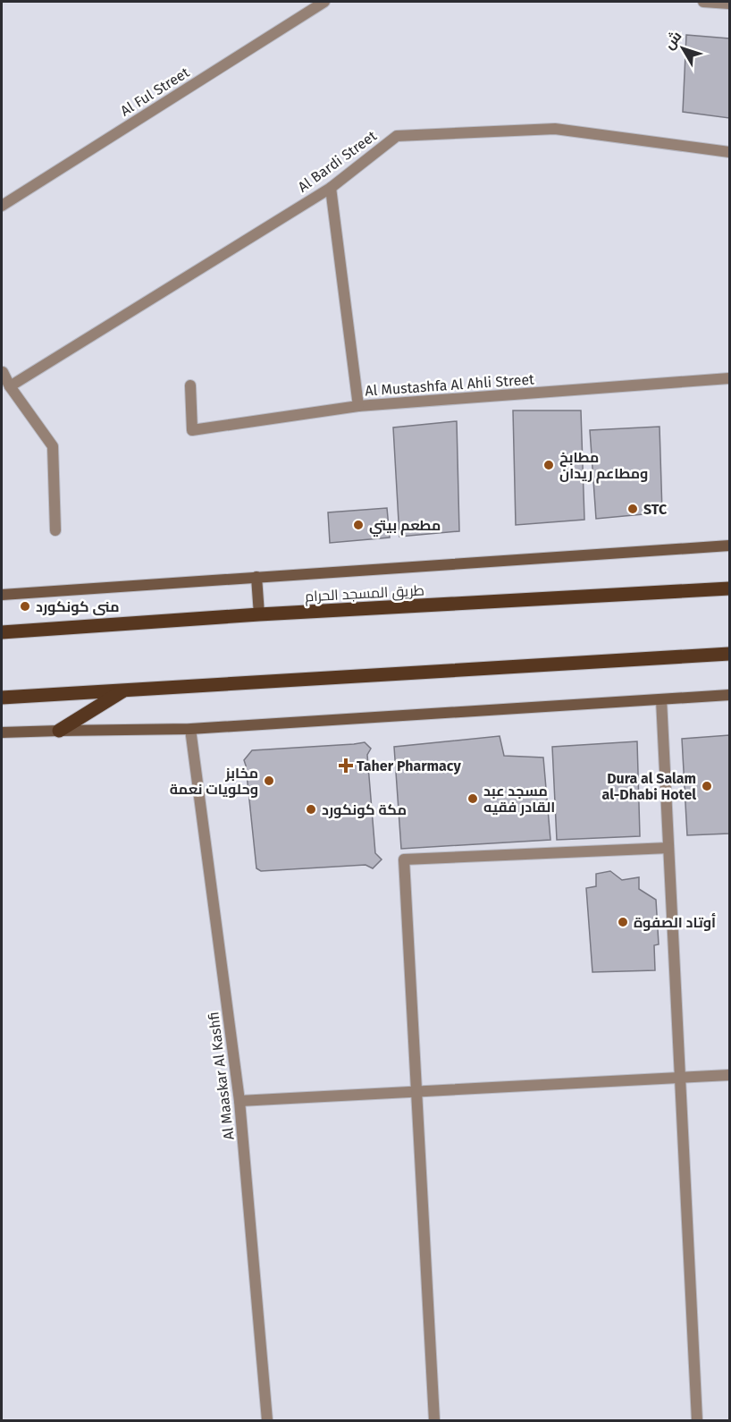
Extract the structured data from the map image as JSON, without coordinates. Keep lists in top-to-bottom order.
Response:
{
  "streets": {
    "main road": ["طريق المسجد الحرام"],
    "street": [
      "Al Ful Street",
      "Al Bardi Street",
      "Al Mustashfa Al Ahli Street",
      "Al Maaskar Al Kashfi"
    ]
  },
  "crossings": [
    ["Al Bardi Street", "Al Mustashfa Al Ahli Street"]
  ],
  "places": {
    "other": [
      "مطابخ ومطاعم ريدان",
      "STC",
      "مطعم بيتي",
      "منى كونكورد",
      "مخابز وحلويات نعمة",
      "Dura al Salam al-Dhabi Hotel",
      "مسجد عبد القادر فقيه",
      "مكة كونكورد",
      "أوتاد الصفوة"
    ],
    "health": ["Taher Pharmacy"]
  },
  "north": "top left"
}
